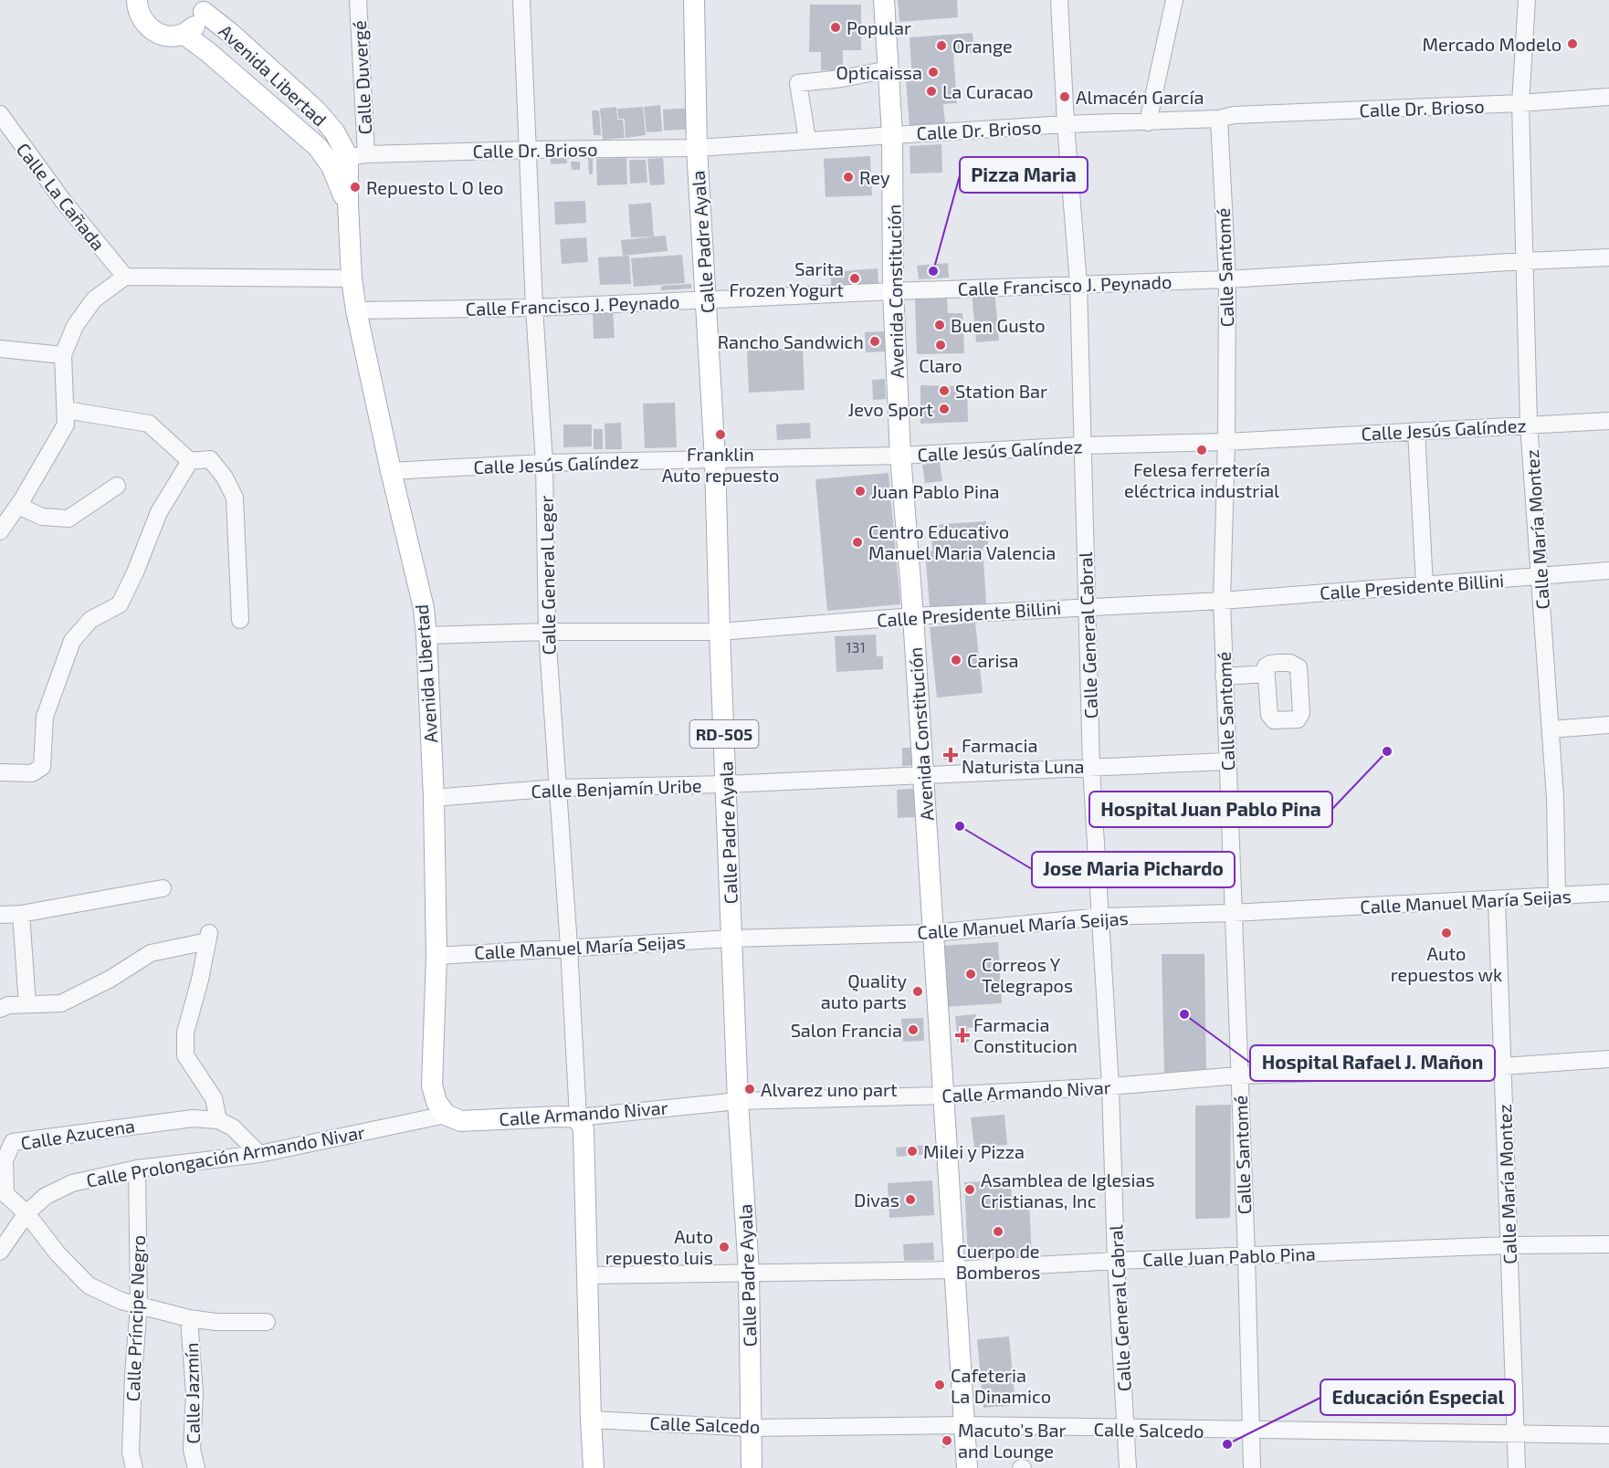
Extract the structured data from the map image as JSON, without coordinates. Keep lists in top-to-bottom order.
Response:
{
  "streets": {
    "main road": [
      "Avenida Libertad",
      "Calle Padre Ayala",
      "Avenida Constitución",
      "RD-505",
      "Calle Armando Nivar"
    ],
    "street": [
      "Calle Duvergé",
      "Calle Dr. Brioso",
      "Calle La Cañada",
      "Calle Santomé",
      "Calle Francisco J. Peynado",
      "Calle Jesús Galíndez",
      "Calle María Montez",
      "Calle General Leger",
      "Calle Presidente Billini",
      "Calle General Cabral",
      "Calle Benjamín Uribe",
      "Calle Manuel María Seijas",
      "Calle Azucena",
      "Calle Prolongación Armando Nivar",
      "Calle Juan Pablo Pina",
      "Calle Príncipe Negro",
      "Calle Jazmín",
      "Calle Salcedo"
    ]
  },
  "crossings": [
    ["Avenida Libertad", "Calle Duvergé"],
    ["Avenida Libertad", "Calle Dr. Brioso"],
    ["Avenida Libertad", "Calle Francisco J. Peynado"],
    ["Avenida Libertad", "Calle Jesús Galíndez"],
    ["Avenida Libertad", "Calle Presidente Billini"],
    ["Avenida Libertad", "Calle Benjamín Uribe"],
    ["Avenida Libertad", "Calle Manuel María Seijas"],
    ["Avenida Libertad", "Calle Armando Nivar"],
    ["Avenida Libertad", "Calle Prolongación Armando Nivar"],
    ["Calle Duvergé", "Calle Dr. Brioso"],
    ["Calle Dr. Brioso", "Calle Padre Ayala"],
    ["Calle Dr. Brioso", "Calle Santomé"],
    ["Calle Dr. Brioso", "Avenida Constitución"],
    ["Calle Dr. Brioso", "Calle María Montez"],
    ["Calle Dr. Brioso", "Calle General Leger"],
    ["Calle Dr. Brioso", "Calle General Cabral"],
    ["Calle Padre Ayala", "Calle Francisco J. Peynado"],
    ["Calle Padre Ayala", "Calle Jesús Galíndez"],
    ["Calle Padre Ayala", "Calle Presidente Billini"],
    ["Calle Padre Ayala", "Calle Benjamín Uribe"],
    ["Calle Padre Ayala", "Calle Manuel María Seijas"],
    ["Calle Padre Ayala", "Calle Armando Nivar"],
    ["Calle Padre Ayala", "Calle Juan Pablo Pina"],
    ["Calle Padre Ayala", "Calle Salcedo"],
    ["Calle Santomé", "Calle Francisco J. Peynado"],
    ["Calle Santomé", "Calle Jesús Galíndez"],
    ["Calle Santomé", "Calle Presidente Billini"],
    ["Calle Santomé", "Calle Benjamín Uribe"],
    ["Calle Santomé", "Calle Manuel María Seijas"],
    ["Calle Santomé", "Calle Armando Nivar"],
    ["Calle Santomé", "Calle Juan Pablo Pina"],
    ["Calle Santomé", "Calle Salcedo"],
    ["Calle Francisco J. Peynado", "Avenida Constitución"],
    ["Calle Francisco J. Peynado", "Calle María Montez"],
    ["Calle Francisco J. Peynado", "Calle General Leger"],
    ["Calle Francisco J. Peynado", "Calle General Cabral"],
    ["Avenida Constitución", "Calle Jesús Galíndez"],
    ["Avenida Constitución", "Calle Presidente Billini"],
    ["Avenida Constitución", "Calle Benjamín Uribe"],
    ["Avenida Constitución", "Calle Manuel María Seijas"],
    ["Avenida Constitución", "Calle Armando Nivar"],
    ["Avenida Constitución", "Calle Juan Pablo Pina"],
    ["Avenida Constitución", "Calle Salcedo"],
    ["Calle Jesús Galíndez", "Calle María Montez"],
    ["Calle Jesús Galíndez", "Calle General Leger"],
    ["Calle Jesús Galíndez", "Calle General Cabral"],
    ["Calle María Montez", "Calle Presidente Billini"],
    ["Calle María Montez", "Calle Manuel María Seijas"],
    ["Calle María Montez", "Calle Armando Nivar"],
    ["Calle María Montez", "Calle Juan Pablo Pina"],
    ["Calle María Montez", "Calle Salcedo"],
    ["Calle General Leger", "Calle Presidente Billini"],
    ["Calle General Leger", "Calle Benjamín Uribe"],
    ["Calle General Leger", "Calle Manuel María Seijas"],
    ["Calle General Leger", "Calle Armando Nivar"],
    ["Calle Presidente Billini", "Calle General Cabral"],
    ["Calle General Cabral", "Calle Benjamín Uribe"],
    ["Calle General Cabral", "Calle Manuel María Seijas"],
    ["Calle General Cabral", "Calle Armando Nivar"],
    ["Calle General Cabral", "Calle Juan Pablo Pina"],
    ["Calle General Cabral", "Calle Salcedo"],
    ["Calle Armando Nivar", "Calle Prolongación Armando Nivar"],
    ["Calle Azucena", "Calle Prolongación Armando Nivar"],
    ["Calle Azucena", "Calle Príncipe Negro"],
    ["Calle Azucena", "Calle Jazmín"],
    ["Calle Prolongación Armando Nivar", "Calle Príncipe Negro"]
  ],
  "places": {
    "other": [
      "Popular",
      "Mercado Modelo",
      "Orange",
      "Opticaissa",
      "La Curacao",
      "Almacén García",
      "Rey",
      "Repuesto L O leo",
      "Pizza Maria",
      "Sarita Frozen Yogurt",
      "Buen Gusto",
      "Rancho Sandwich",
      "Claro",
      "Station Bar",
      "Jevo Sport",
      "Franklin Auto repuesto",
      "Felesa ferretería eléctrica industrial",
      "Juan Pablo Pina",
      "Centro Educativo Manuel Maria Valencia",
      "Carisa",
      "Hospital Juan Pablo Pina",
      "Jose Maria Pichardo",
      "Auto repuestos wk",
      "Correos Y Telegrapos",
      "Quality auto parts",
      "Hospital Rafael J. Mañon",
      "Salon Francia",
      "Alvarez uno part",
      "Milei y Pizza",
      "Asamblea de Iglesias Cristianas, Inc",
      "Divas",
      "Cuerpo de Bomberos",
      "Auto repuesto luis",
      "Cafeteria La Dinamico",
      "Macuto's Bar and Lounge",
      "Educación Especial"
    ],
    "health": ["Farmacia Naturista Luna", "Farmacia Constitucion"]
  },
  "house_numbers": ["131"]
}
